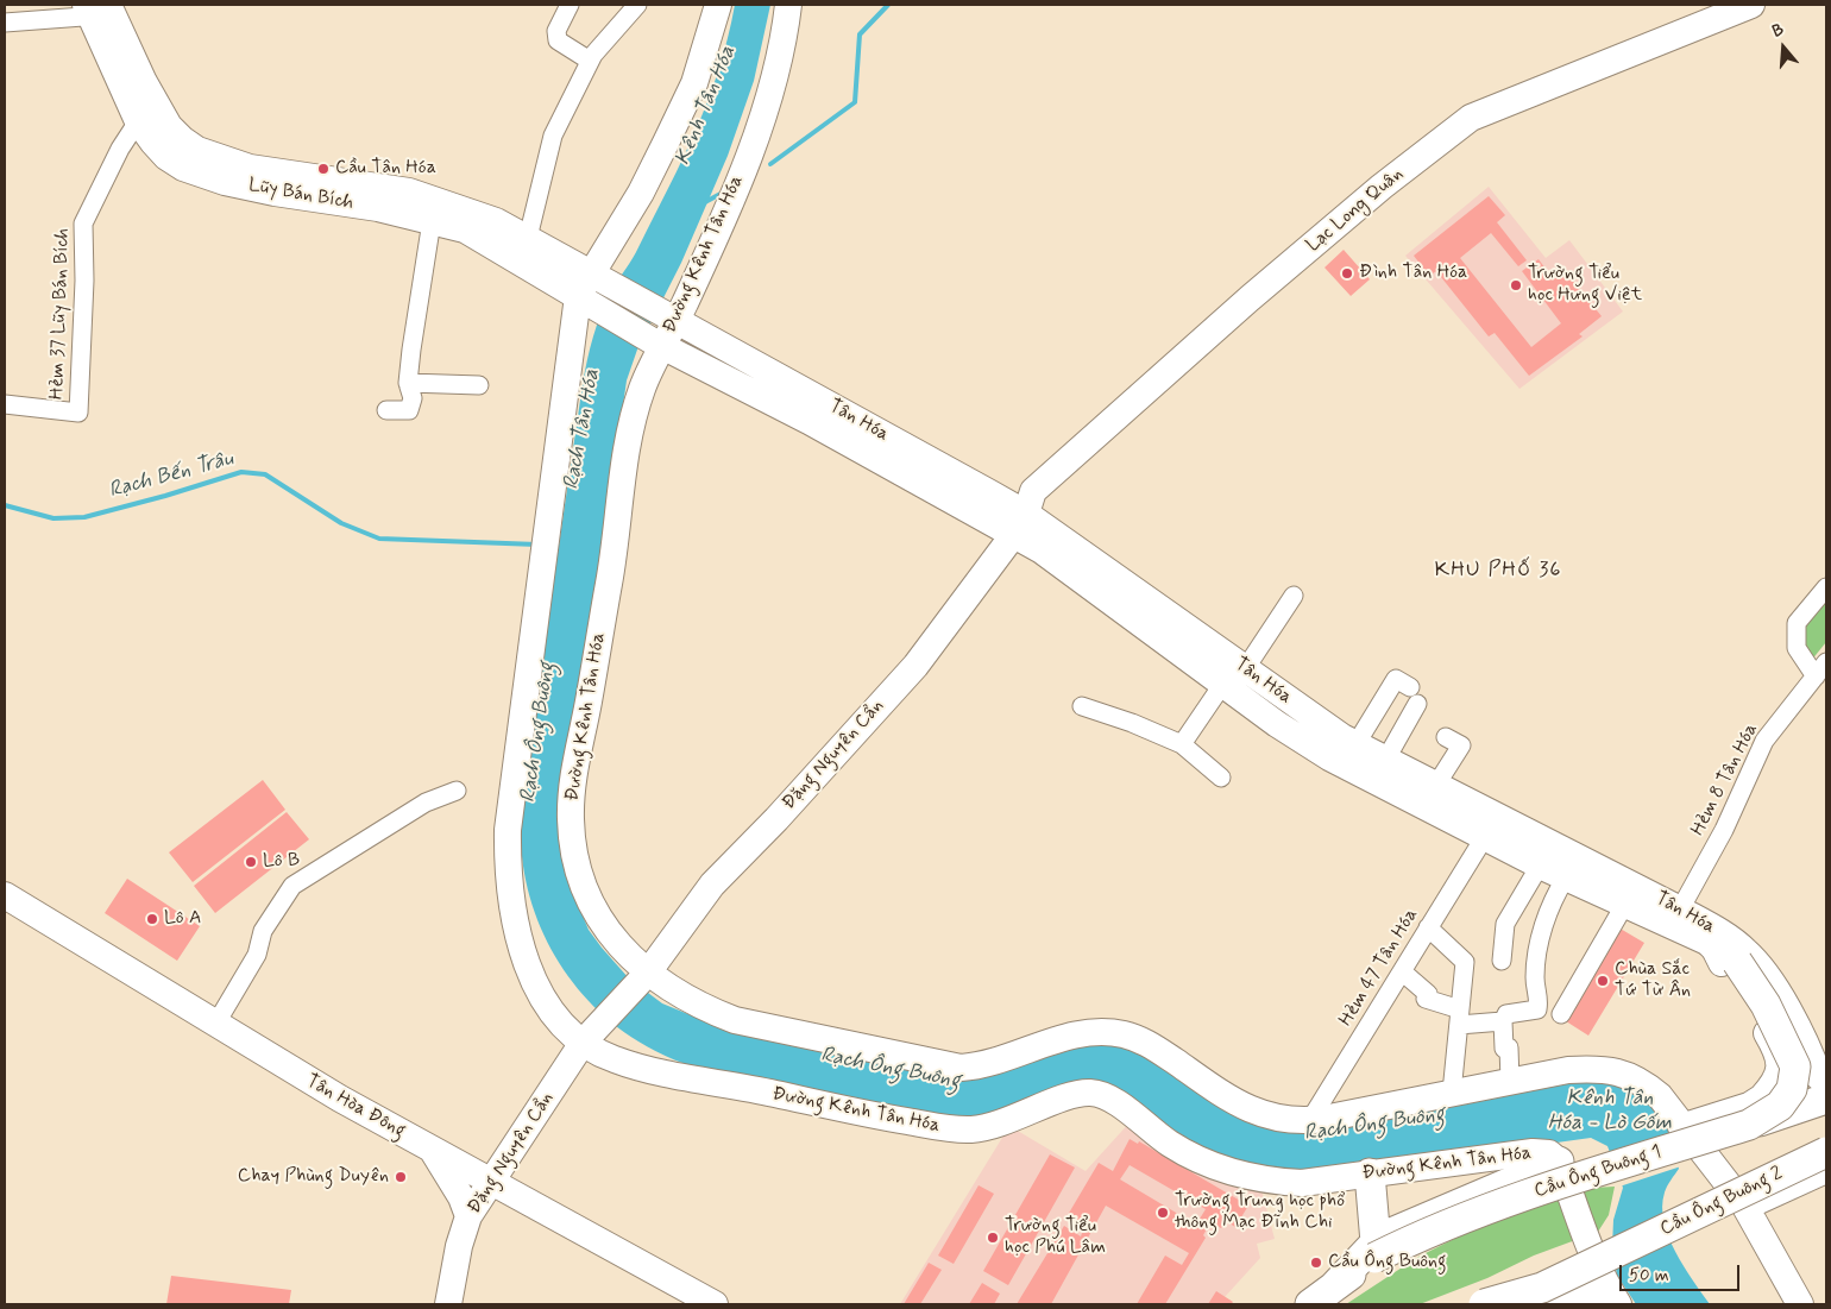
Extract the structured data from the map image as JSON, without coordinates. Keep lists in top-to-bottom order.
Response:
{
  "streets": {
    "main road": [
      "Lũy Bán Bích",
      "Lạc Long Quân",
      "Đường Kênh Tân Hóa",
      "Tân Hóa",
      "Đặng Nguyên Cẩn",
      "Tân Hòa Đông",
      "Cầu Ông Buông 1",
      "Cầu Ông Buông 2"
    ],
    "street": ["Hẻm 37 Lũy Bán Bích", "Hẻm 8 Tân Hóa", "Hẻm 47 Tân Hóa"]
  },
  "crossings": [
    ["Lũy Bán Bích", "Đường Kênh Tân Hóa"],
    ["Lũy Bán Bích", "Hẻm 37 Lũy Bán Bích"],
    ["Lạc Long Quân", "Tân Hóa"],
    ["Lạc Long Quân", "Đặng Nguyên Cẩn"],
    ["Đường Kênh Tân Hóa", "Tân Hóa"],
    ["Đường Kênh Tân Hóa", "Đặng Nguyên Cẩn"],
    ["Đường Kênh Tân Hóa", "Hẻm 47 Tân Hóa"],
    ["Tân Hóa", "Đặng Nguyên Cẩn"],
    ["Tân Hóa", "Hẻm 8 Tân Hóa"],
    ["Tân Hóa", "Hẻm 47 Tân Hóa"],
    ["Tân Hóa", "Cầu Ông Buông 1"],
    ["Đặng Nguyên Cẩn", "Tân Hòa Đông"]
  ],
  "districts": ["KHU PHỐ 36"],
  "water": [
    "Kênh Tân Hóa",
    "Rạch Tân Hóa",
    "Rạch Bến Trâu",
    "Rạch Ông Buông",
    "Kênh Tân Hóa - Lò Gốm"
  ],
  "places": [
    "Cầu Tân Hóa",
    "Đình Tân Hóa",
    "Trường Tiểu học Hưng Việt",
    "Lô B",
    "Lô A",
    "Chùa Sắc Tứ Từ Ân",
    "Chay Phùng Duyên",
    "Trường Trung học phổ thông Mạc Đĩnh Chi",
    "Trường Tiểu học Phú Lâm",
    "Cầu Ông Buông"
  ],
  "scale_bar": "50 m",
  "north": "top"
}
